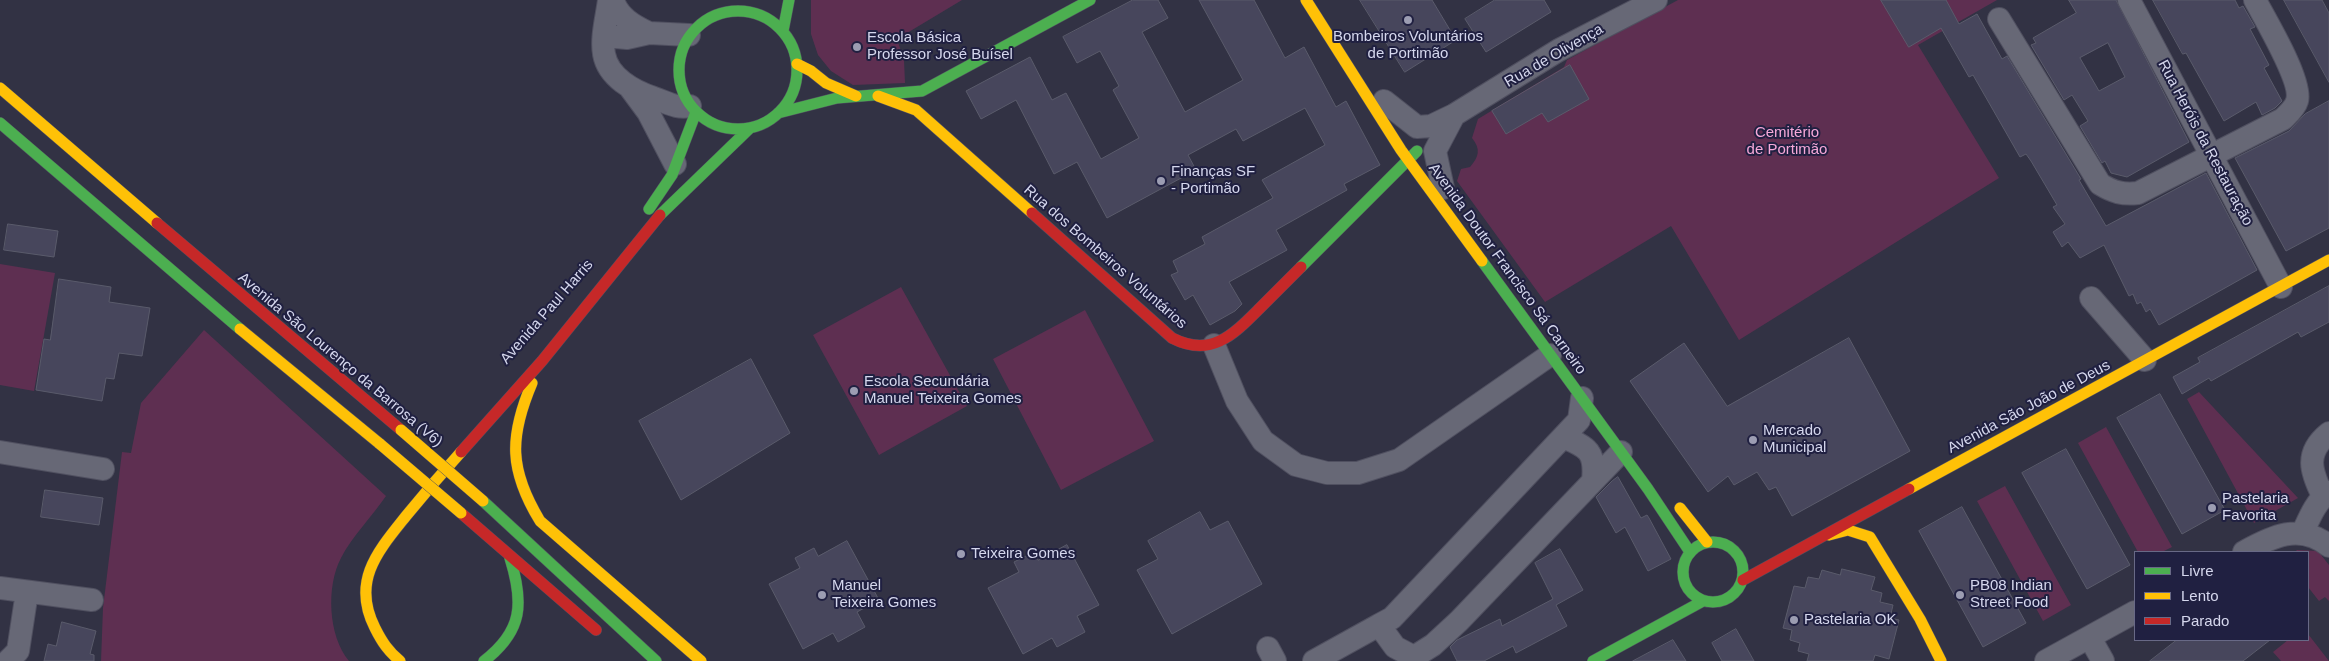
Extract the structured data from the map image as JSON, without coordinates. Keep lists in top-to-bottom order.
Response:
{
  "streets": {
    "main road": [
      "Rua dos Bombeiros Voluntários",
      "Avenida Doutor Francisco Sá Carneiro",
      "Avenida Paul Harris",
      "Avenida São Lourenço da Barrosa (V6)",
      "Avenida São João de Deus"
    ],
    "street": ["Rua de Olivença", "Rua Heróis da Restauração"]
  },
  "crossings": [
    ["Rua Heróis da Restauração", "Avenida São João de Deus"],
    ["Avenida Doutor Francisco Sá Carneiro", "Avenida São João de Deus"]
  ],
  "parks": ["Cemitério de Portimão"],
  "places": [
    "Bombeiros Voluntários de Portimão",
    "Escola Básica Professor José Buísel",
    "Finanças SF - Portimão",
    "Escola Secundária Manuel Teixeira Gomes",
    "Mercado Municipal",
    "Pastelaria Favorita",
    "Teixeira Gomes",
    "Manuel Teixeira Gomes",
    "PB08 Indian Street Food",
    "Pastelaria OK"
  ],
  "legend": ["Livre", "Lento", "Parado"]
}
